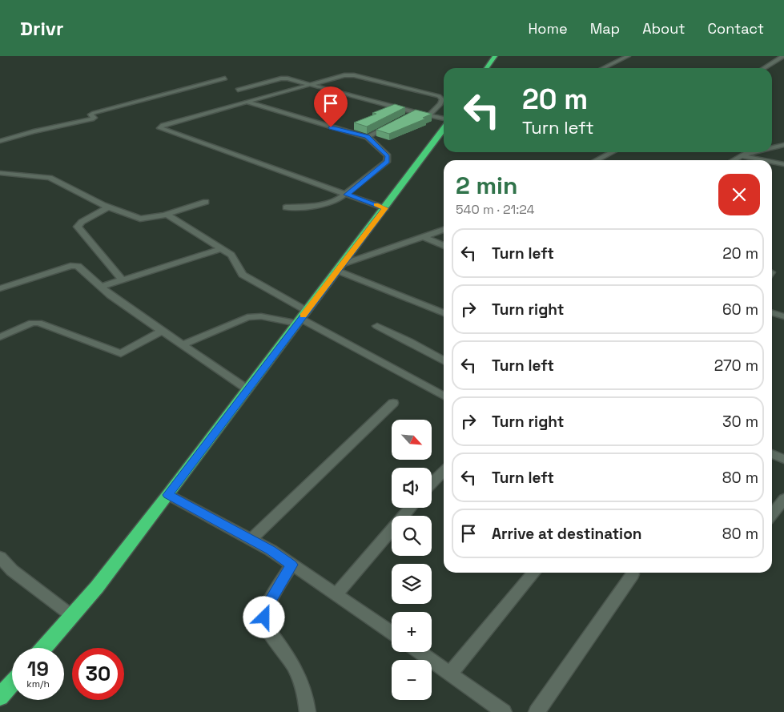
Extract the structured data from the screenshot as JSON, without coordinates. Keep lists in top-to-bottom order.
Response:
{
  "north": "bottom right",
  "page": {
    "header": "Drivr",
    "nav": [
      "Home",
      "Map",
      "About",
      "Contact"
    ],
    "turn": ["20 m", "Turn left"],
    "heading": ["2 min", "540 m · 21:24"],
    "list": [
      {
        "name": "Turn left",
        "value": "20 m"
      },
      {
        "name": "Turn right",
        "value": "60 m"
      },
      {
        "name": "Turn left",
        "value": "270 m"
      },
      {
        "name": "Turn right",
        "value": "30 m"
      },
      {
        "name": "Turn left",
        "value": "80 m"
      },
      {
        "name": "Arrive at destination",
        "value": "80 m"
      }
    ],
    "map_buttons": ["+", "−"],
    "speed": "19 km/h",
    "limit": "30"
  }
}
